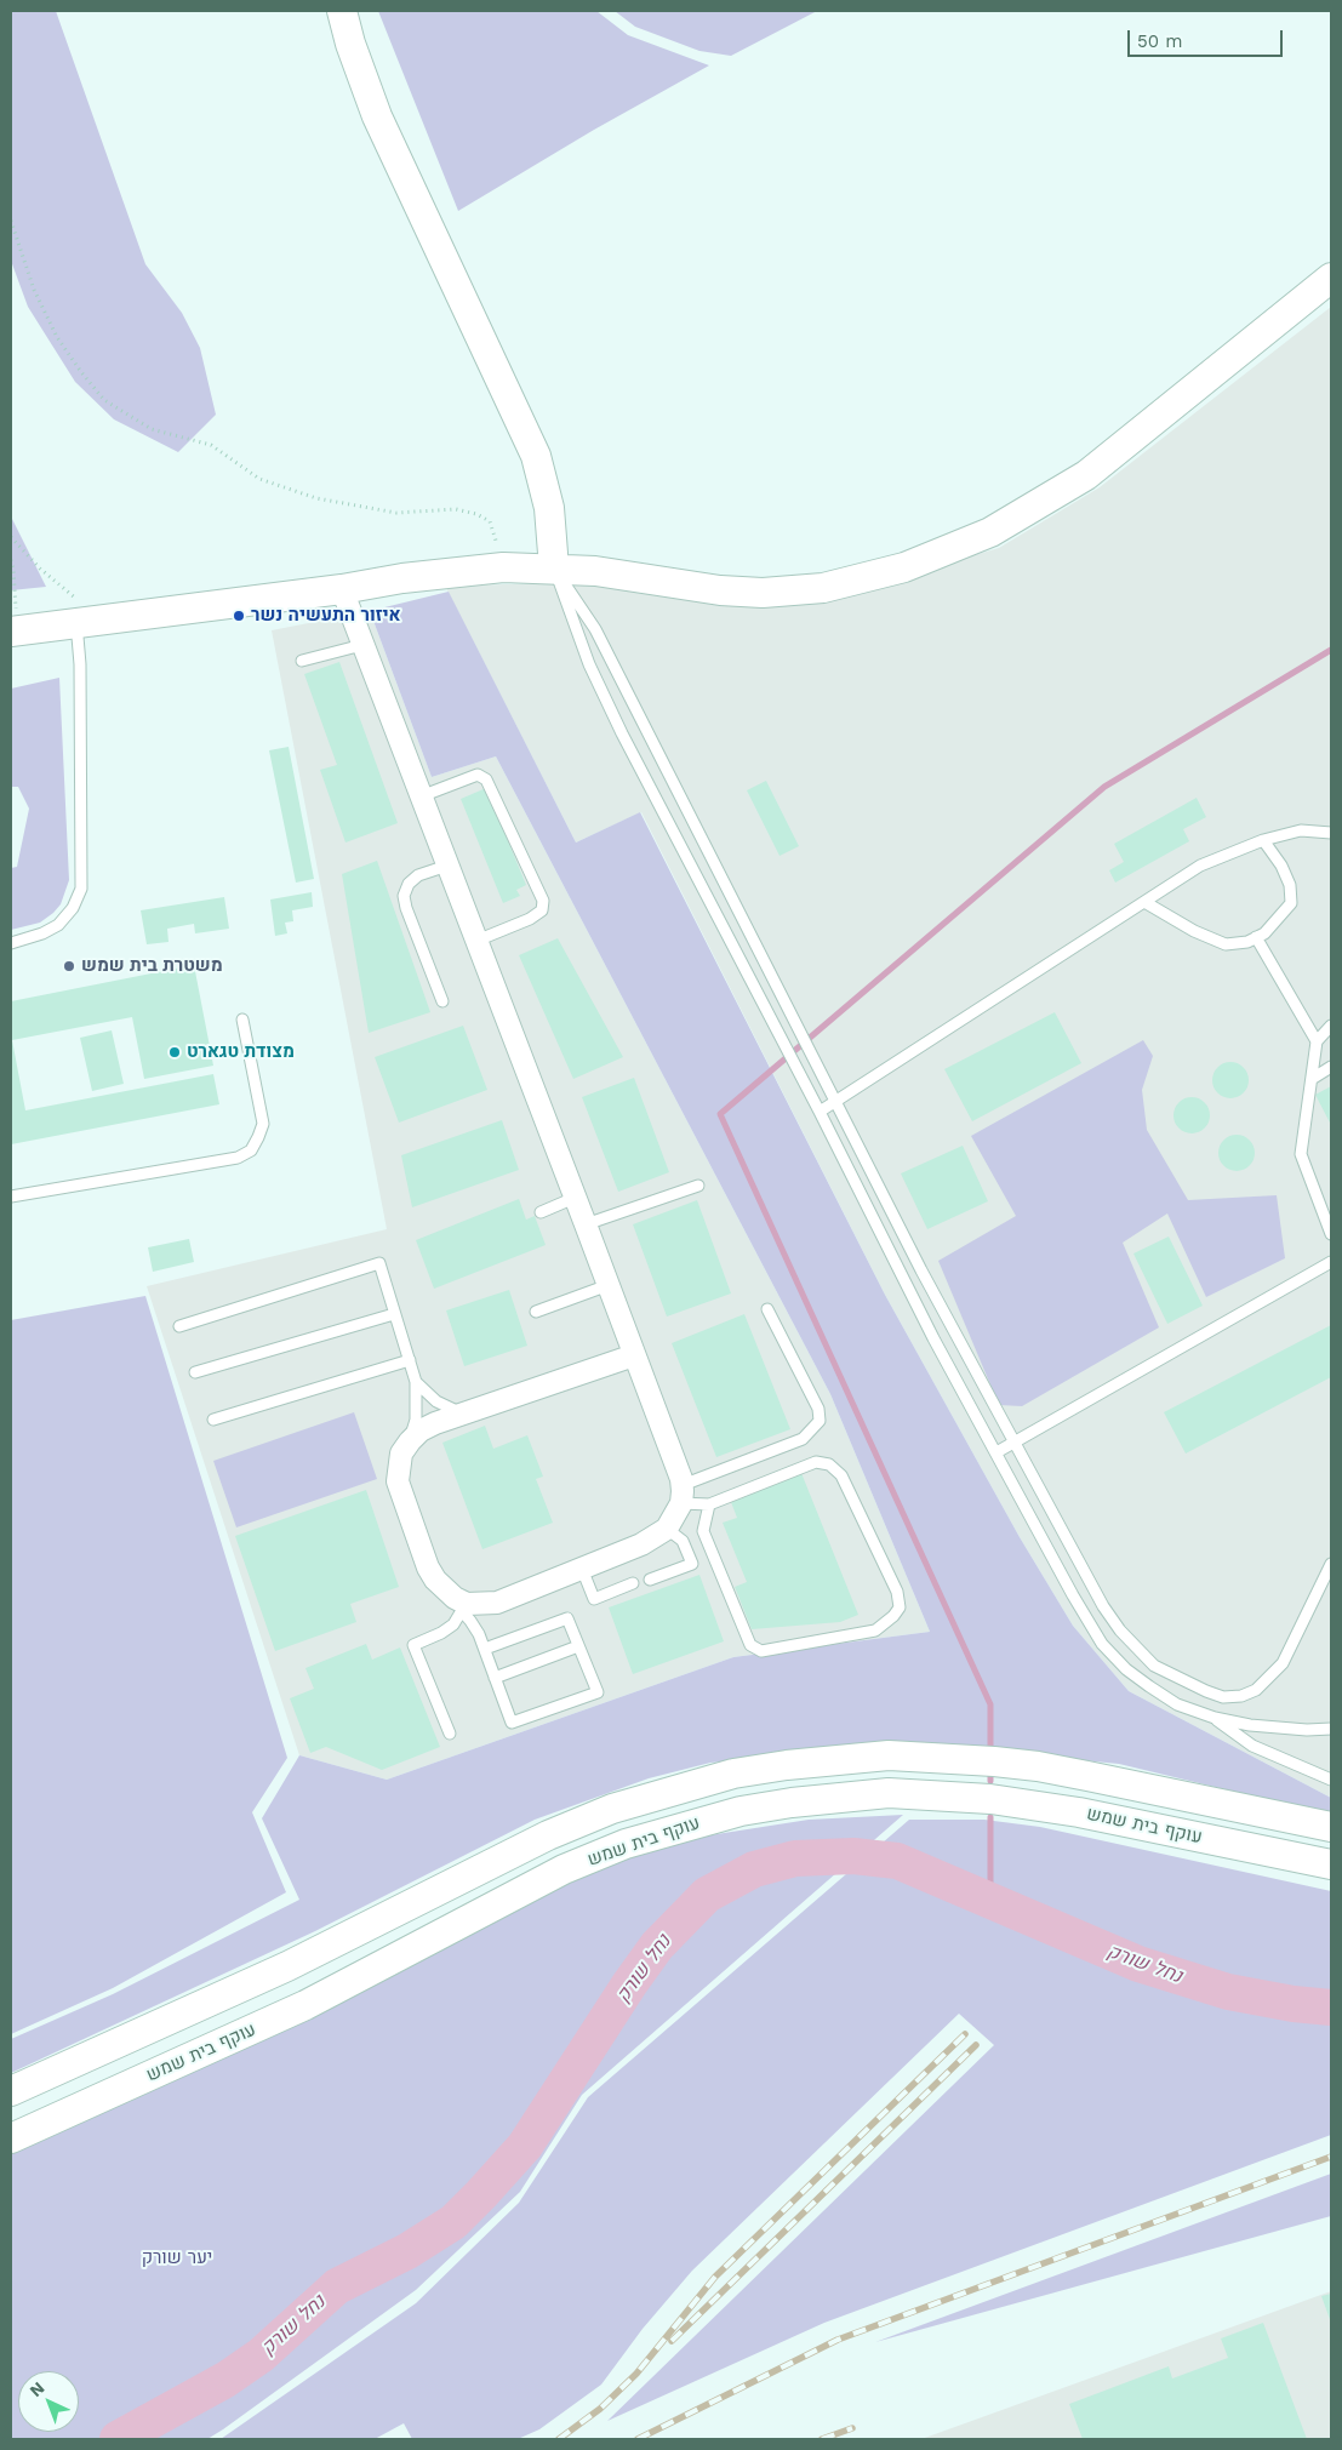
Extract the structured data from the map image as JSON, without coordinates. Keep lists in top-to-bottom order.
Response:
{
  "streets": {
    "main road": ["עוקף בית שמש"]
  },
  "water": ["נחל שורק"],
  "parks": ["יער שורק"],
  "places": ["איזור התעשיה נשר", "משטרת בית שמש", "מצודת טגארט"],
  "scale_bar": "50 m",
  "north": "top left"
}
